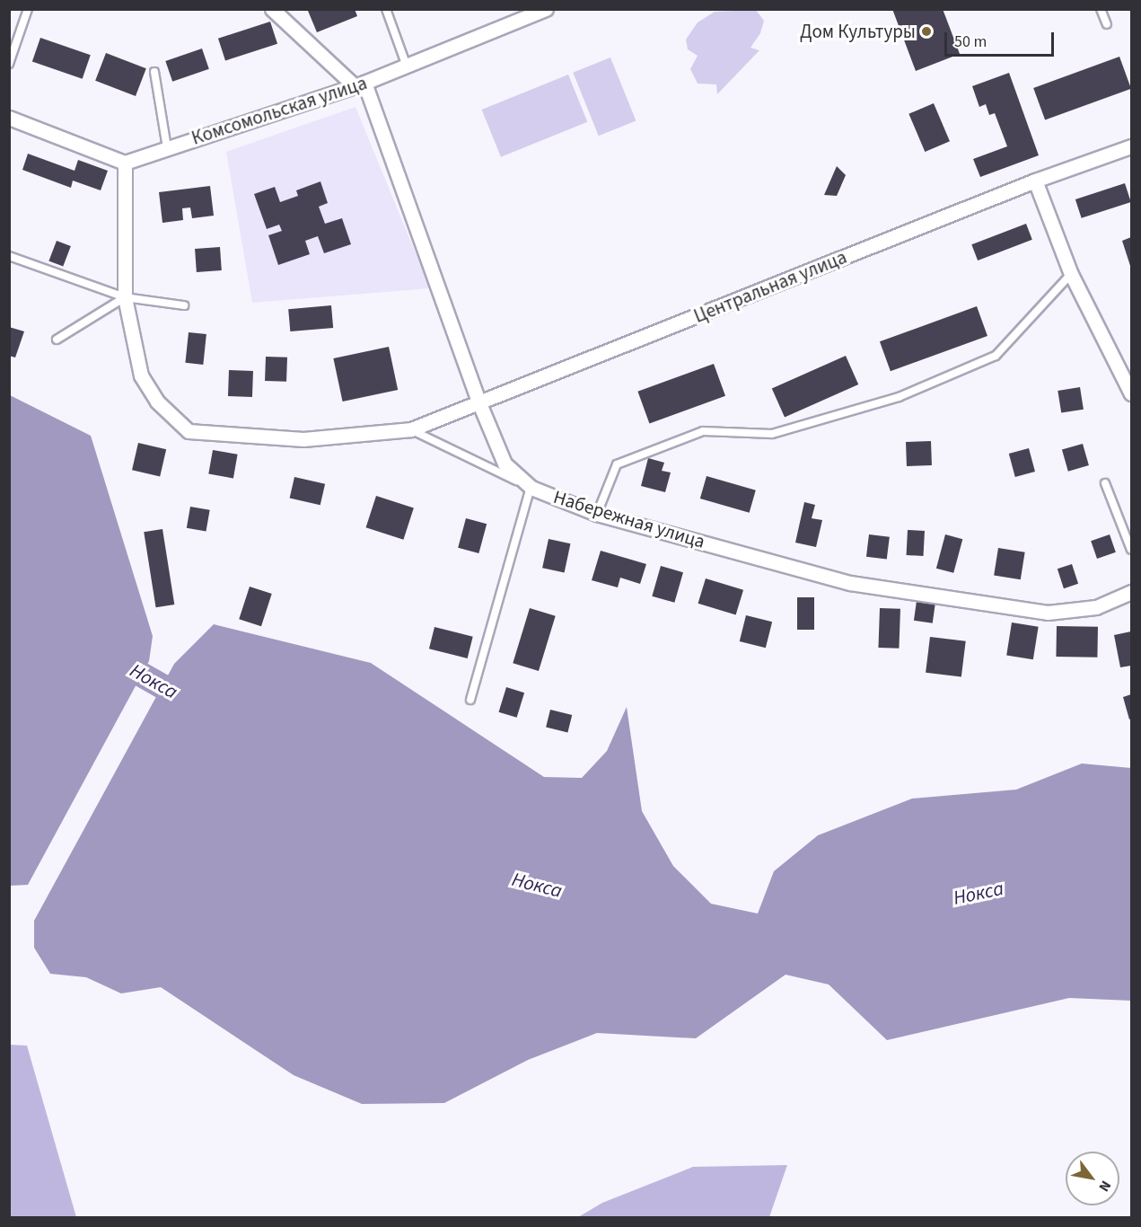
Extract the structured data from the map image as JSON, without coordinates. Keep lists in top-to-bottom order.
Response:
{
  "streets": {
    "street": ["Комсомольская улица", "Центральная улица", "Набережная улица"]
  },
  "crossings": [
    ["Центральная улица", "Набережная улица"]
  ],
  "water": ["Нокса"],
  "places": ["Дом Культуры"],
  "scale_bar": "50 m",
  "north": "bottom right"
}
